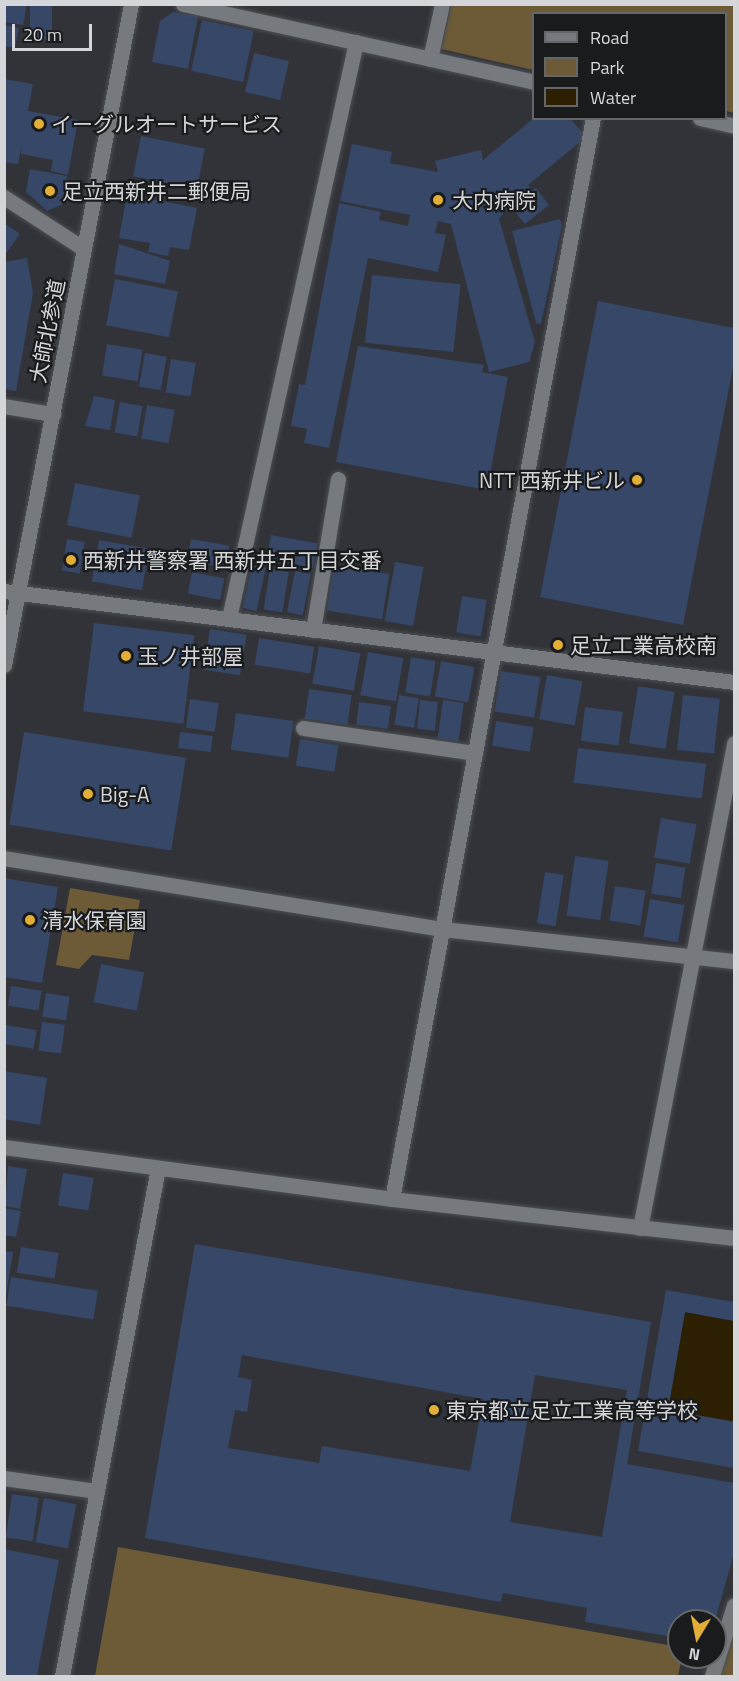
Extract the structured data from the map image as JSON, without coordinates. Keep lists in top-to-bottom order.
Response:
{
  "streets": {
    "street": ["大師北参道"]
  },
  "places": [
    "イーグルオートサービス",
    "足立西新井二郵便局",
    "大内病院",
    "NTT 西新井ビル",
    "西新井警察署 西新井五丁目交番",
    "足立工業高校南",
    "玉ノ井部屋",
    "Big-A",
    "清水保育園",
    "東京都立足立工業高等学校"
  ],
  "legend": ["Road", "Park", "Water"],
  "scale_bar": "20 m",
  "north": "bottom"
}
